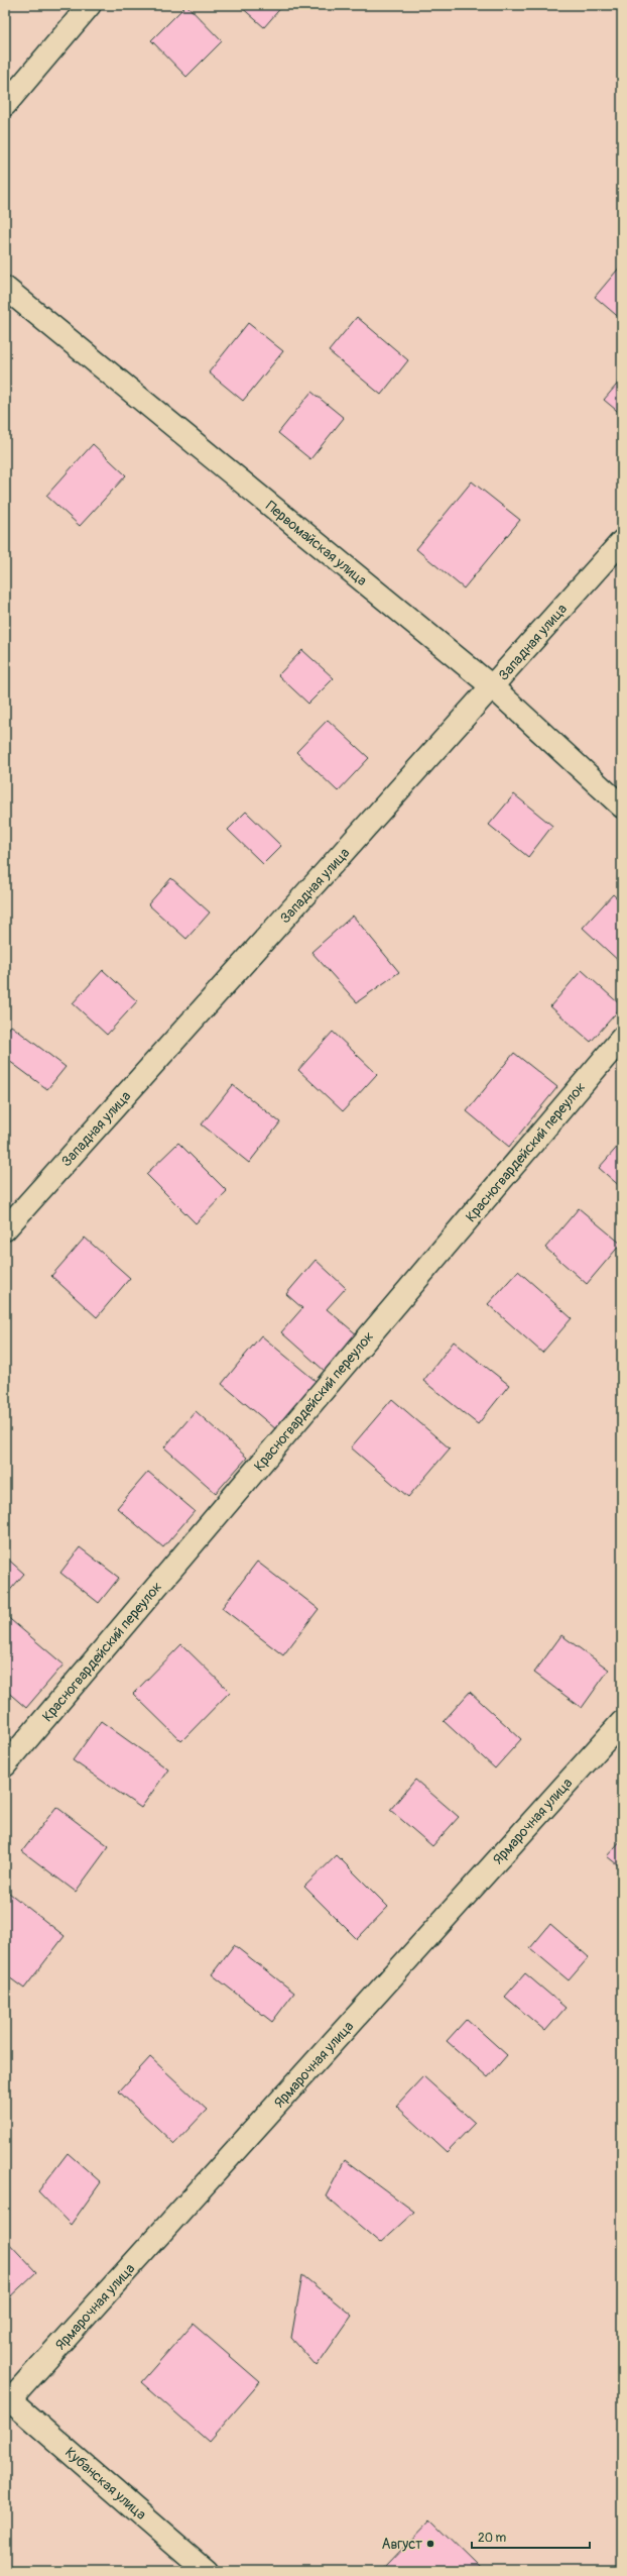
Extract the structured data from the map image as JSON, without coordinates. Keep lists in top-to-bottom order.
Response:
{
  "streets": {
    "street": [
      "Первомайская улица",
      "Западная улица",
      "Красногвардейский переулок",
      "Ярмарочная улица",
      "Кубанская улица"
    ]
  },
  "crossings": [
    ["Первомайская улица", "Западная улица"],
    ["Ярмарочная улица", "Кубанская улица"]
  ],
  "places": ["Август"],
  "scale_bar": "20 m"
}
